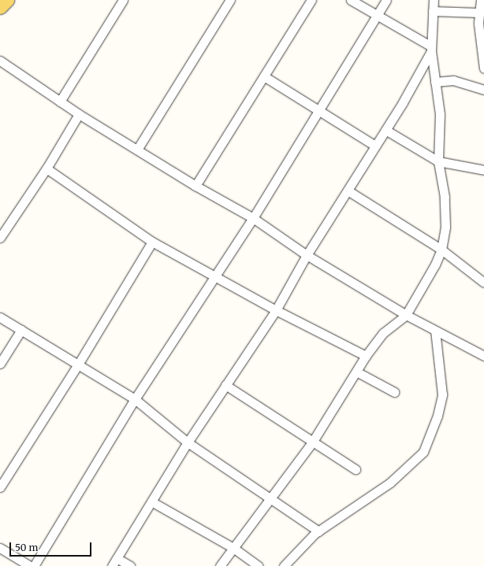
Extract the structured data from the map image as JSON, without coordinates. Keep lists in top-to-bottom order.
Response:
{
  "scale_bar": "50 m"
}
